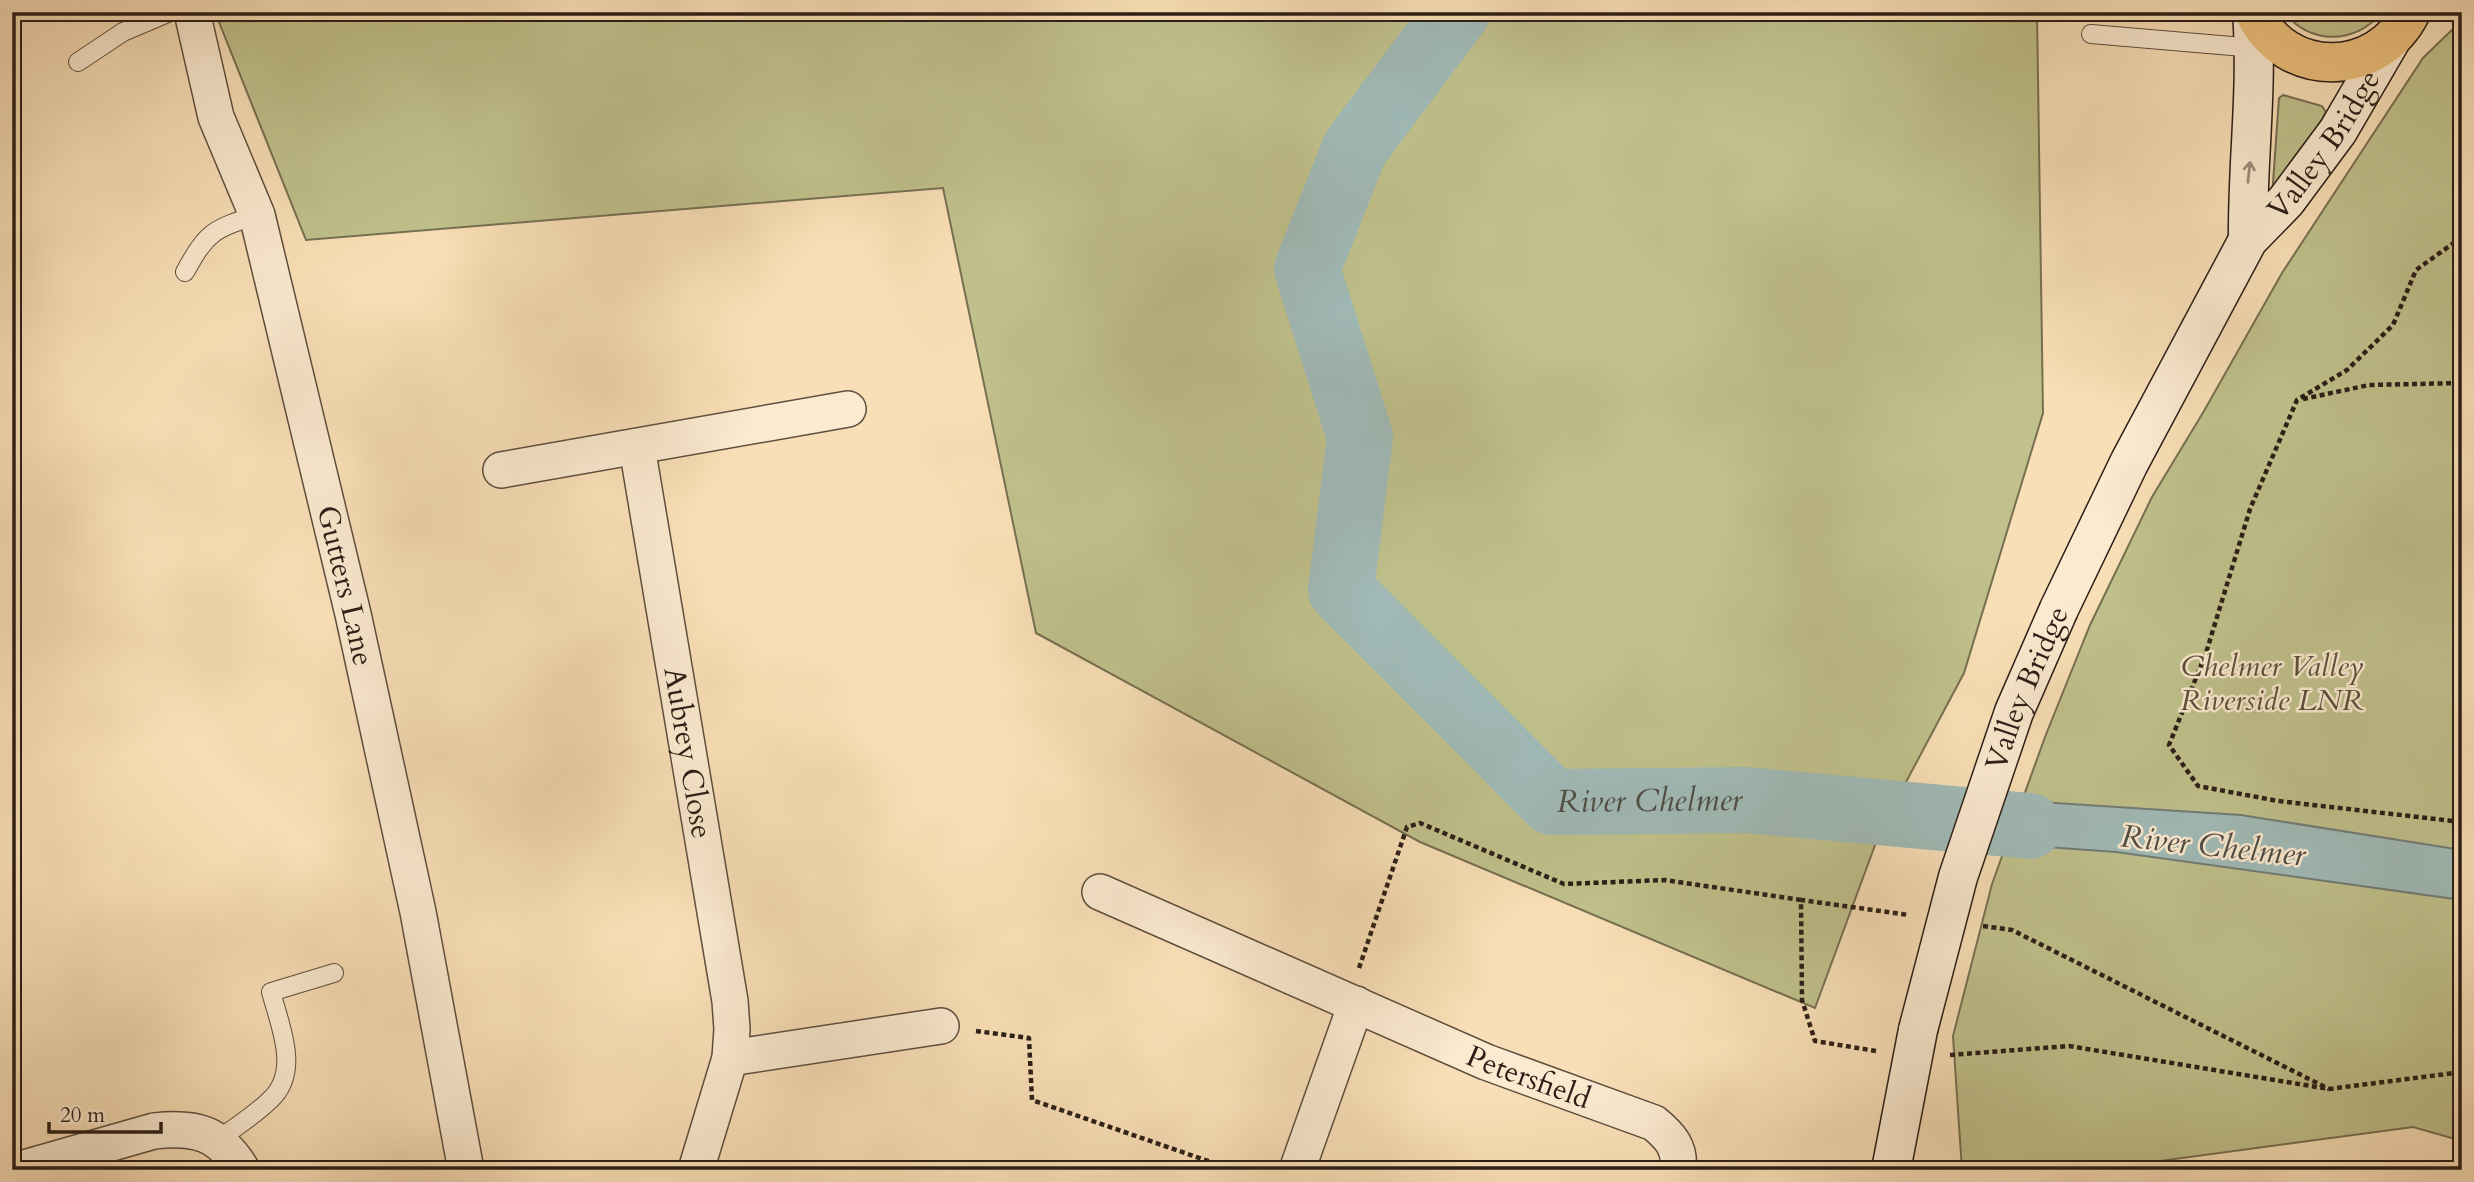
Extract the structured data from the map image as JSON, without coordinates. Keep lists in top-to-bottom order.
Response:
{
  "streets": {
    "street": [
      "Valley Bridge",
      "Gutters Lane",
      "Aubrey Close",
      "Petersfield"
    ]
  },
  "water": ["River Chelmer"],
  "parks": ["Chelmer Valley Riverside LNR"],
  "scale_bar": "20 m"
}
